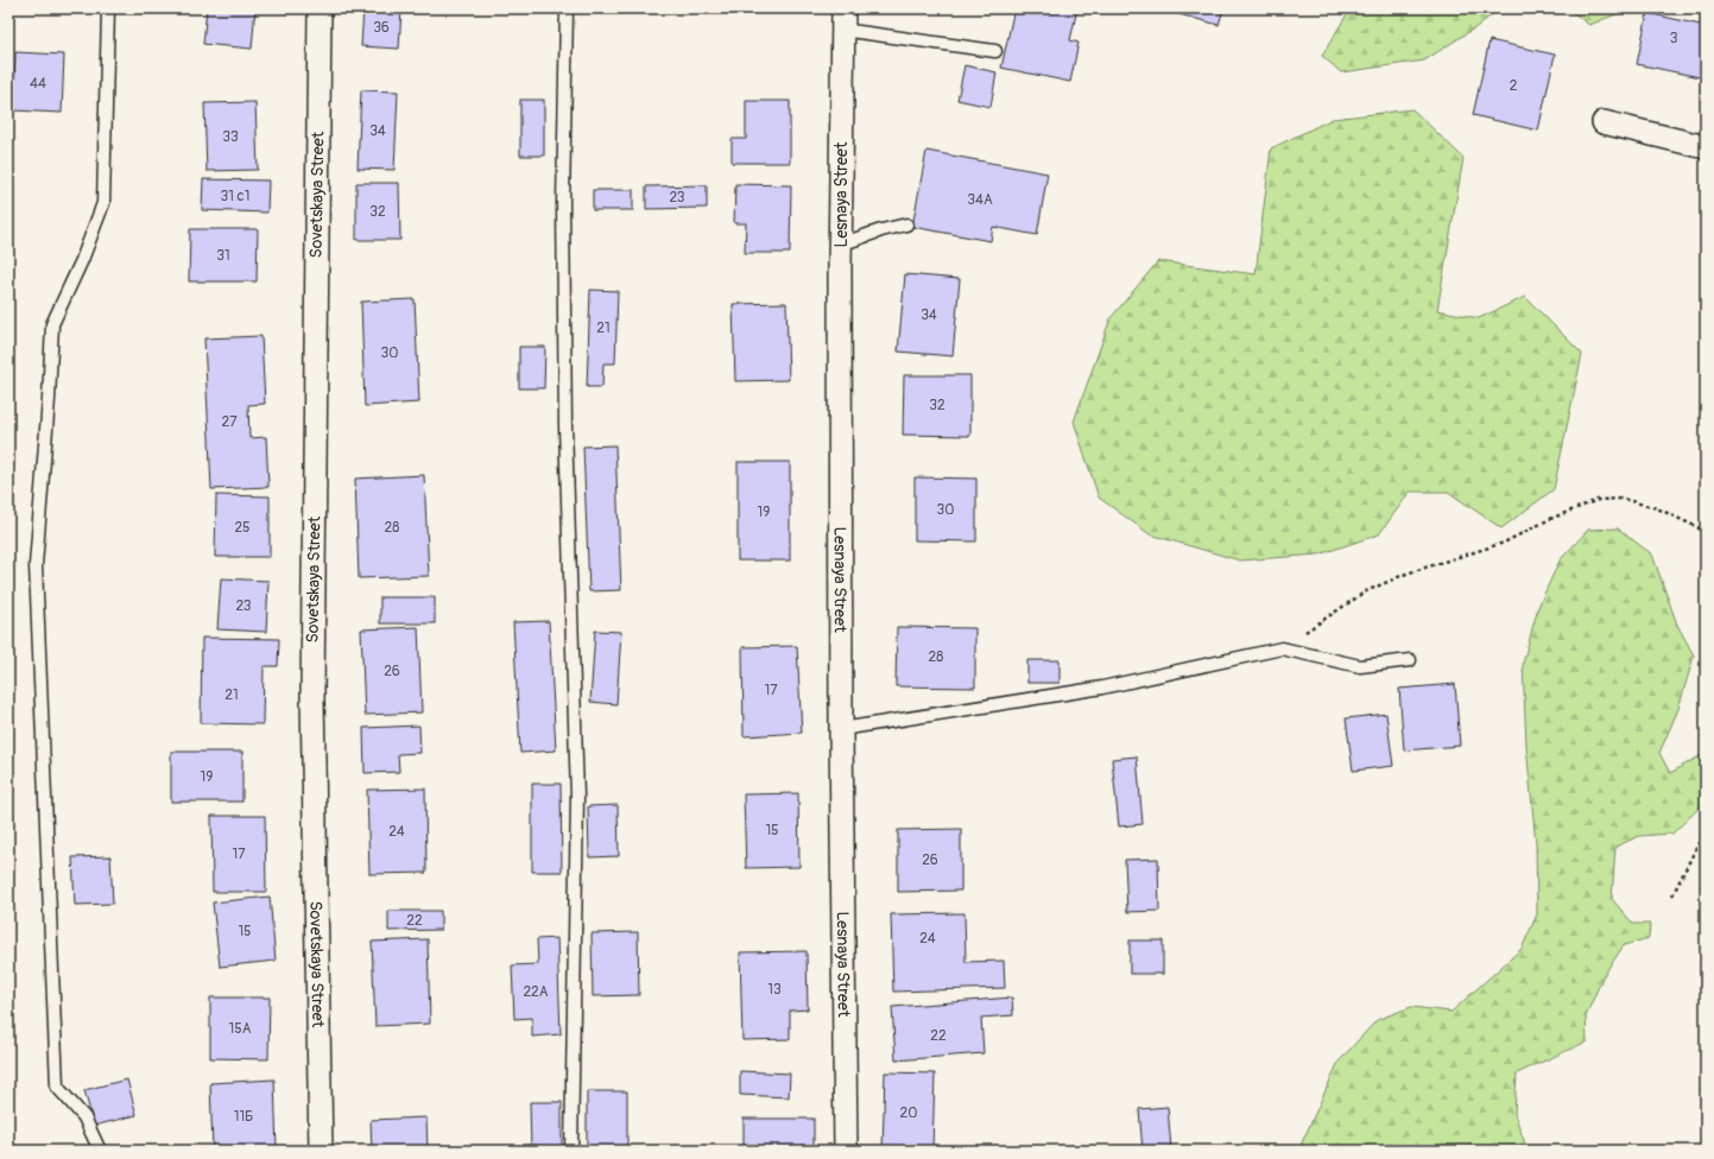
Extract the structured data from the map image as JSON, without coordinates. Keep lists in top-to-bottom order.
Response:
{
  "streets": {
    "street": ["Sovetskaya Street", "Lesnaya Street"]
  },
  "house_numbers": [
    "36",
    "3",
    "44",
    "2",
    "34",
    "33",
    "31 с1",
    "23",
    "34А",
    "32",
    "31",
    "34",
    "21",
    "30",
    "32",
    "27",
    "30",
    "19",
    "25",
    "28",
    "23",
    "28",
    "26",
    "17",
    "21",
    "19",
    "15",
    "24",
    "17",
    "26",
    "22",
    "15",
    "24",
    "13",
    "22А",
    "15А",
    "22",
    "20",
    "11Б"
  ]
}
